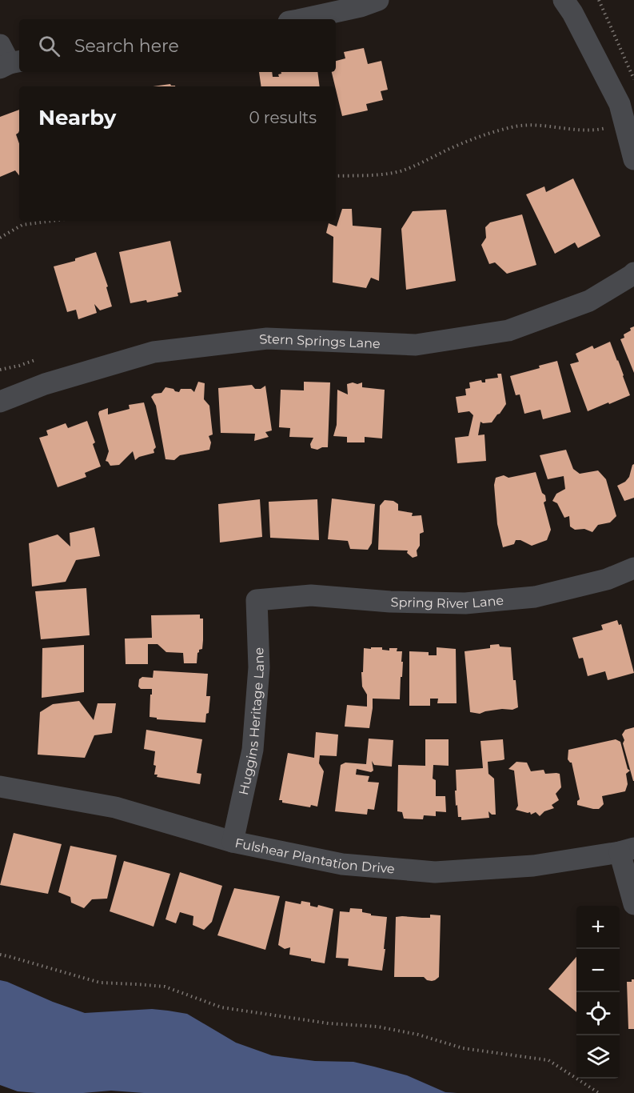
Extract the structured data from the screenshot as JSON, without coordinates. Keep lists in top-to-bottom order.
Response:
{
  "streets": {
    "street": [
      "Stern Springs Lane",
      "Spring River Lane",
      "Huggins Heritage Lane",
      "Fulshear Plantation Drive"
    ]
  },
  "crossings": [
    ["Spring River Lane", "Huggins Heritage Lane"],
    ["Huggins Heritage Lane", "Fulshear Plantation Drive"]
  ],
  "page": {
    "search": "Search here",
    "heading": ["Nearby", "0 results"],
    "map_buttons": ["+", "−"]
  }
}
